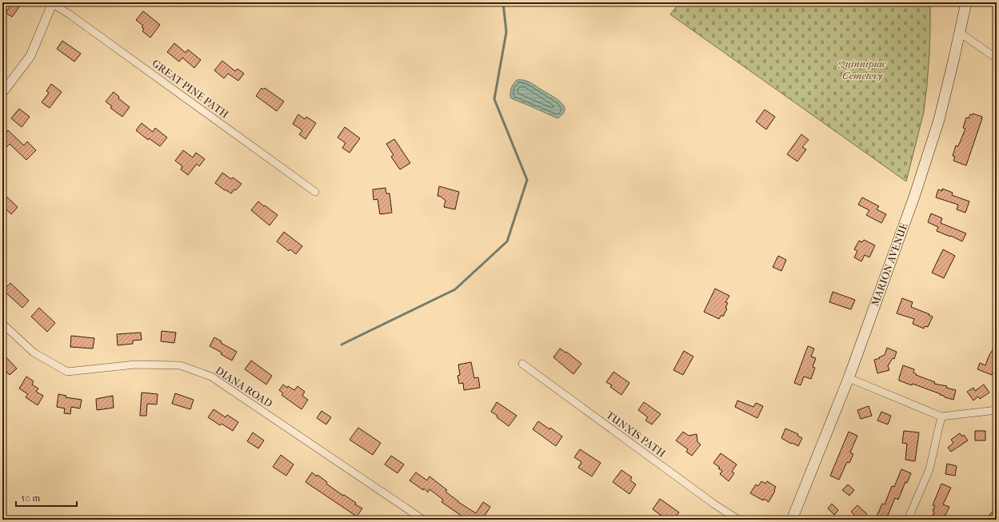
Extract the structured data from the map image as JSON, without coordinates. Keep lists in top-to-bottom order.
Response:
{
  "streets": {
    "main road": ["MARION AVENUE"],
    "street": ["GREAT PINE PATH", "DIANA ROAD", "TUNXIS PATH"]
  },
  "parks": ["Quinnipiac Cemetery"],
  "scale_bar": "50 m"
}
